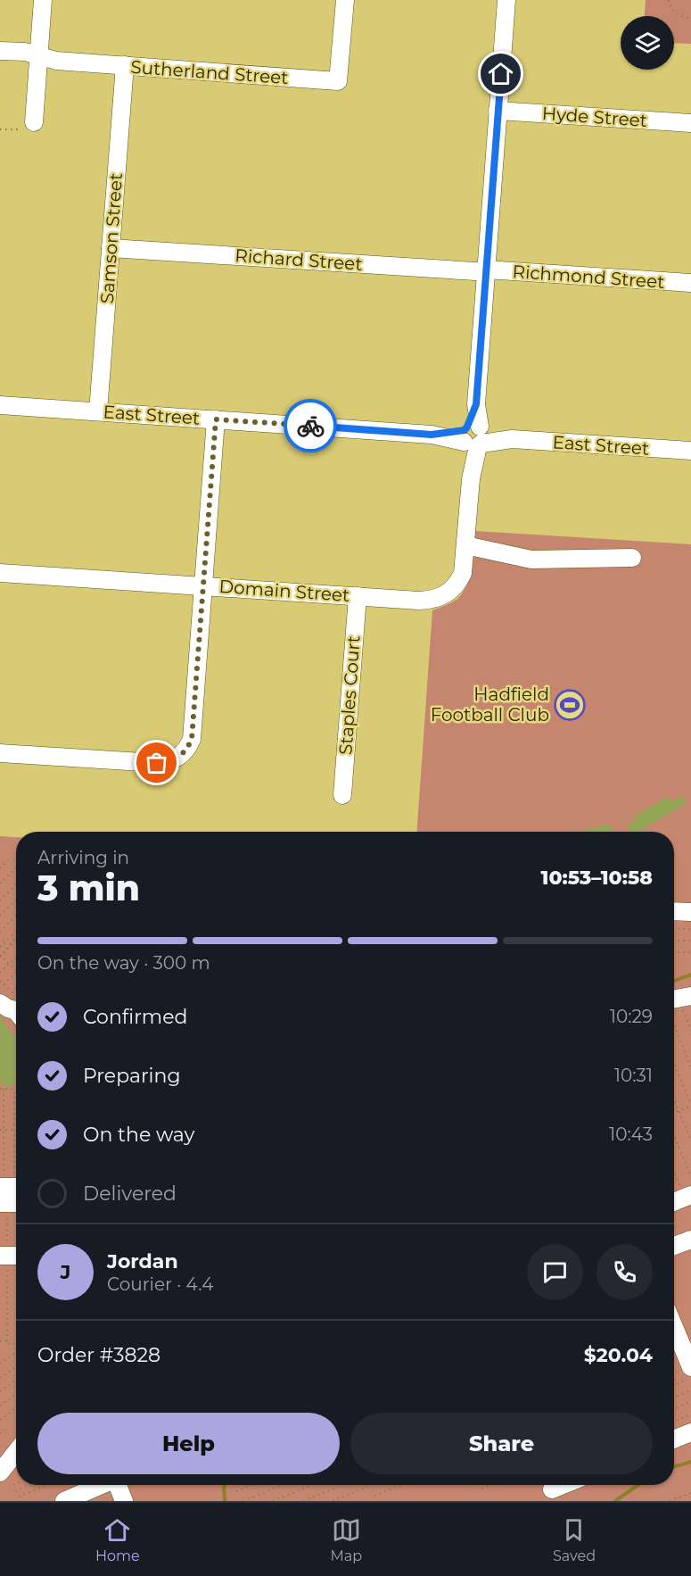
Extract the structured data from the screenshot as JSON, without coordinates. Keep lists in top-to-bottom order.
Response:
{
  "streets": {
    "street": [
      "Sutherland Street",
      "Hyde Street",
      "Samson Street",
      "Richard Street",
      "Richmond Street",
      "East Street",
      "Domain Street",
      "Staples Court"
    ]
  },
  "crossings": [
    ["Sutherland Street", "Samson Street"],
    ["Hyde Street", "Domain Street"],
    ["Samson Street", "Richard Street"],
    ["Samson Street", "East Street"],
    ["Richard Street", "Richmond Street"],
    ["Richard Street", "Domain Street"],
    ["Richmond Street", "Domain Street"],
    ["East Street", "Domain Street"],
    ["Domain Street", "Staples Court"]
  ],
  "places": {
    "sports": ["Hadfield Football Club"]
  },
  "page": {
    "heading": ["3 min", "Arriving in", "10:53–10:58"],
    "panel": [
      "Jordan",
      "Courier · 4.4",
      "Order #3828",
      "$20.04"
    ],
    "bar": "On the way · 300 m",
    "list": [
      ["Confirmed", "10:29"],
      ["Preparing", "10:31"],
      ["On the way", "10:43"],
      "Delivered"
    ],
    "round": "J",
    "buttons": ["Help", "Share"],
    "tabs": ["Home", "Map", "Saved"]
  }
}
